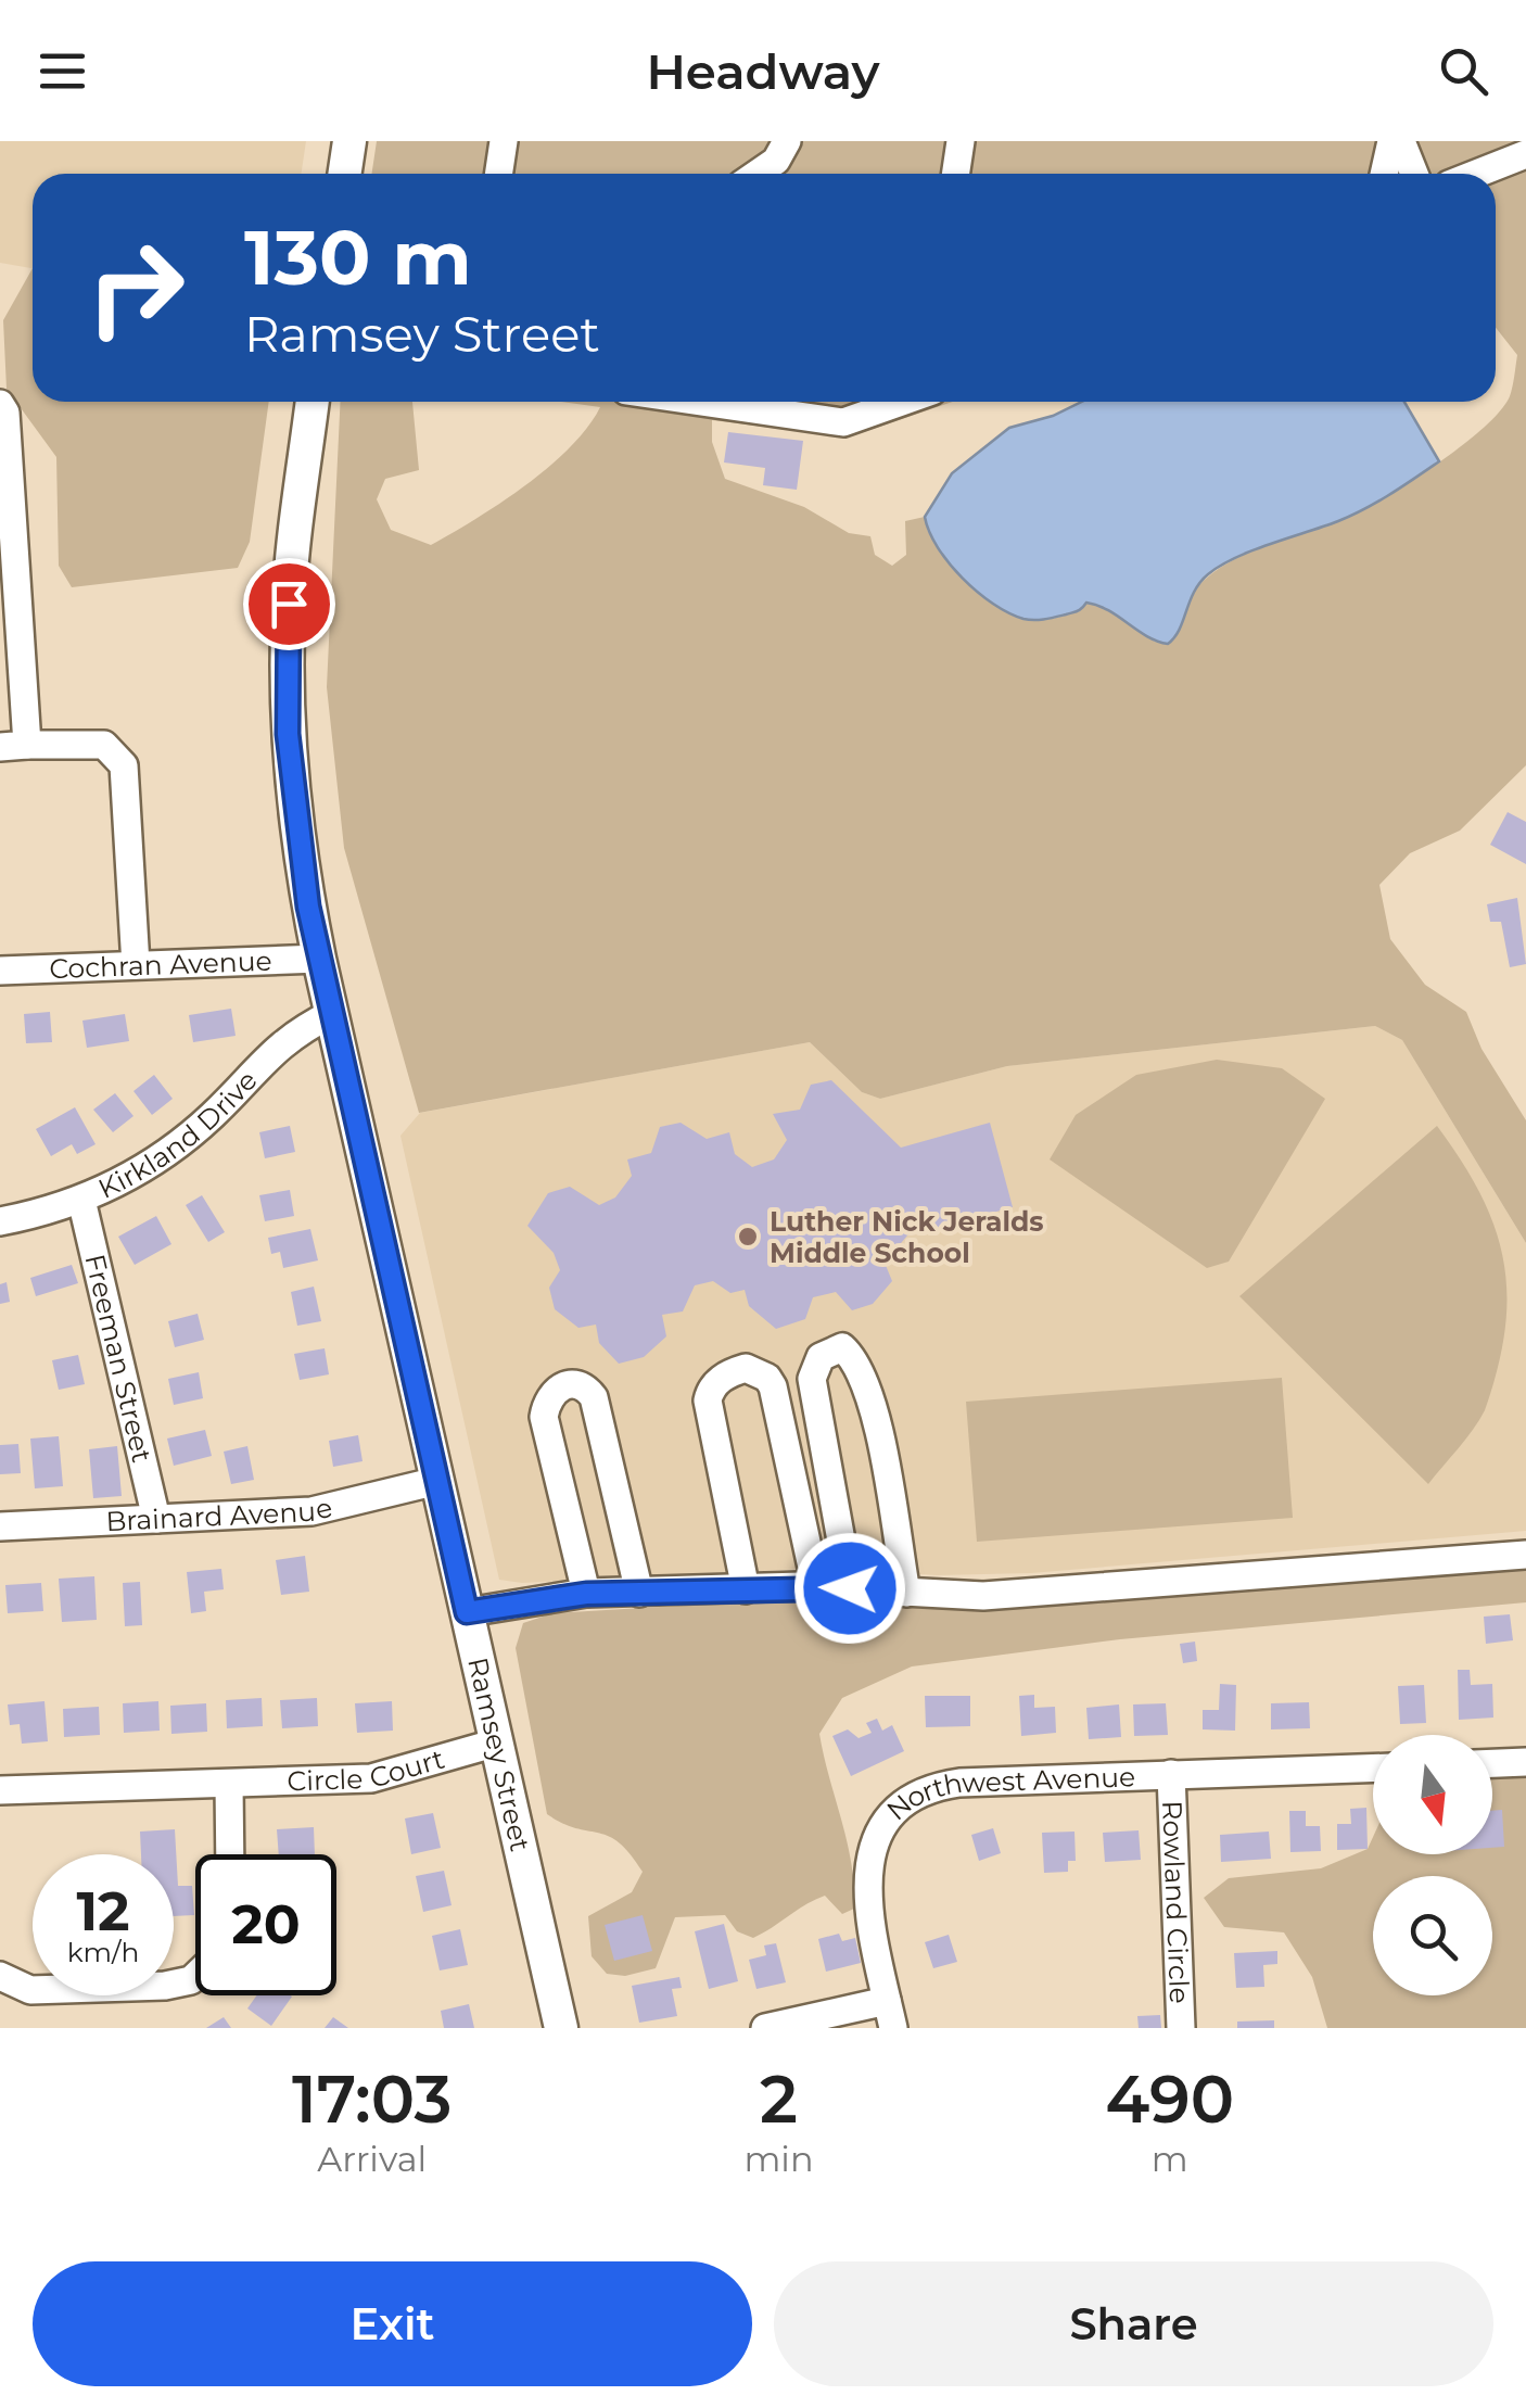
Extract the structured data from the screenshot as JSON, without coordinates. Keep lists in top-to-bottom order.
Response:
{
  "streets": {
    "main road": ["Ramsey Street"],
    "street": [
      "Cochran Avenue",
      "Kirkland Drive",
      "Freeman Street",
      "Brainard Avenue",
      "Circle Court",
      "Northwest Avenue",
      "Rowland Circle"
    ]
  },
  "crossings": [
    ["Cochran Avenue", "Ramsey Street"],
    ["Kirkland Drive", "Freeman Street"],
    ["Kirkland Drive", "Ramsey Street"],
    ["Freeman Street", "Brainard Avenue"],
    ["Brainard Avenue", "Ramsey Street"],
    ["Ramsey Street", "Circle Court"],
    ["Northwest Avenue", "Rowland Circle"]
  ],
  "places": ["Luther Nick Jeralds Middle School"],
  "north": "bottom",
  "page": {
    "header": "Headway",
    "turn": ["130 m", "Ramsey Street"],
    "speed": "12 km/h",
    "limit": "20",
    "eta": [
      "17:03",
      "Arrival",
      "2",
      "min",
      "490",
      "m"
    ],
    "buttons": ["Exit", "Share"]
  }
}
